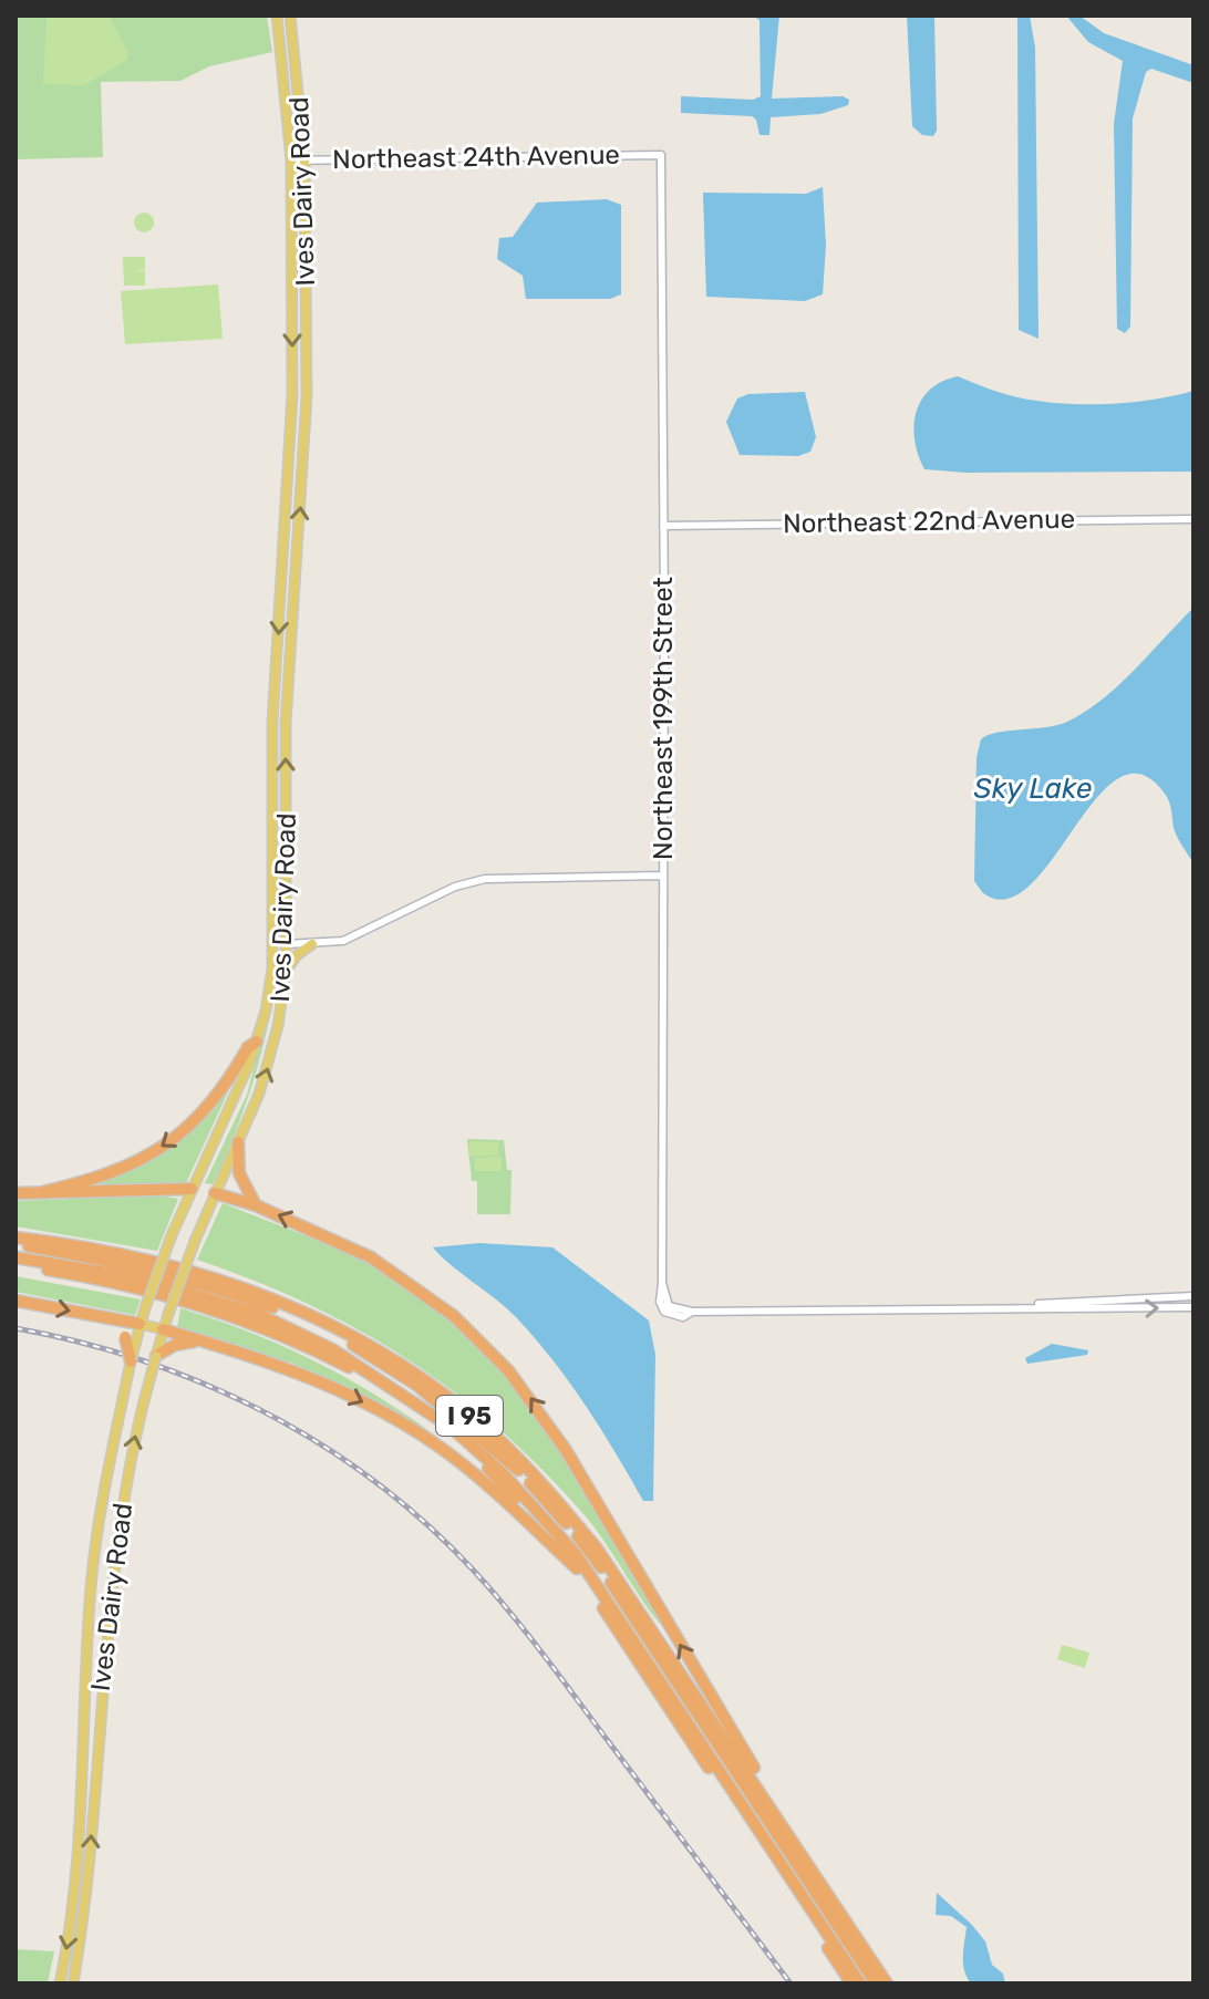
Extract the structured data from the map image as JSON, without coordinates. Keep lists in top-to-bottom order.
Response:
{
  "streets": {
    "highway": ["I 95"],
    "main road": ["Ives Dairy Road"],
    "street": ["Northeast 24th Avenue", "Northeast 22nd Avenue", "Northeast 199th Street"]
  },
  "crossings": [
    ["Northeast 24th Avenue", "Ives Dairy Road"],
    ["Northeast 24th Avenue", "Northeast 199th Street"],
    ["Northeast 22nd Avenue", "Northeast 199th Street"]
  ],
  "water": ["Sky Lake"]
}
